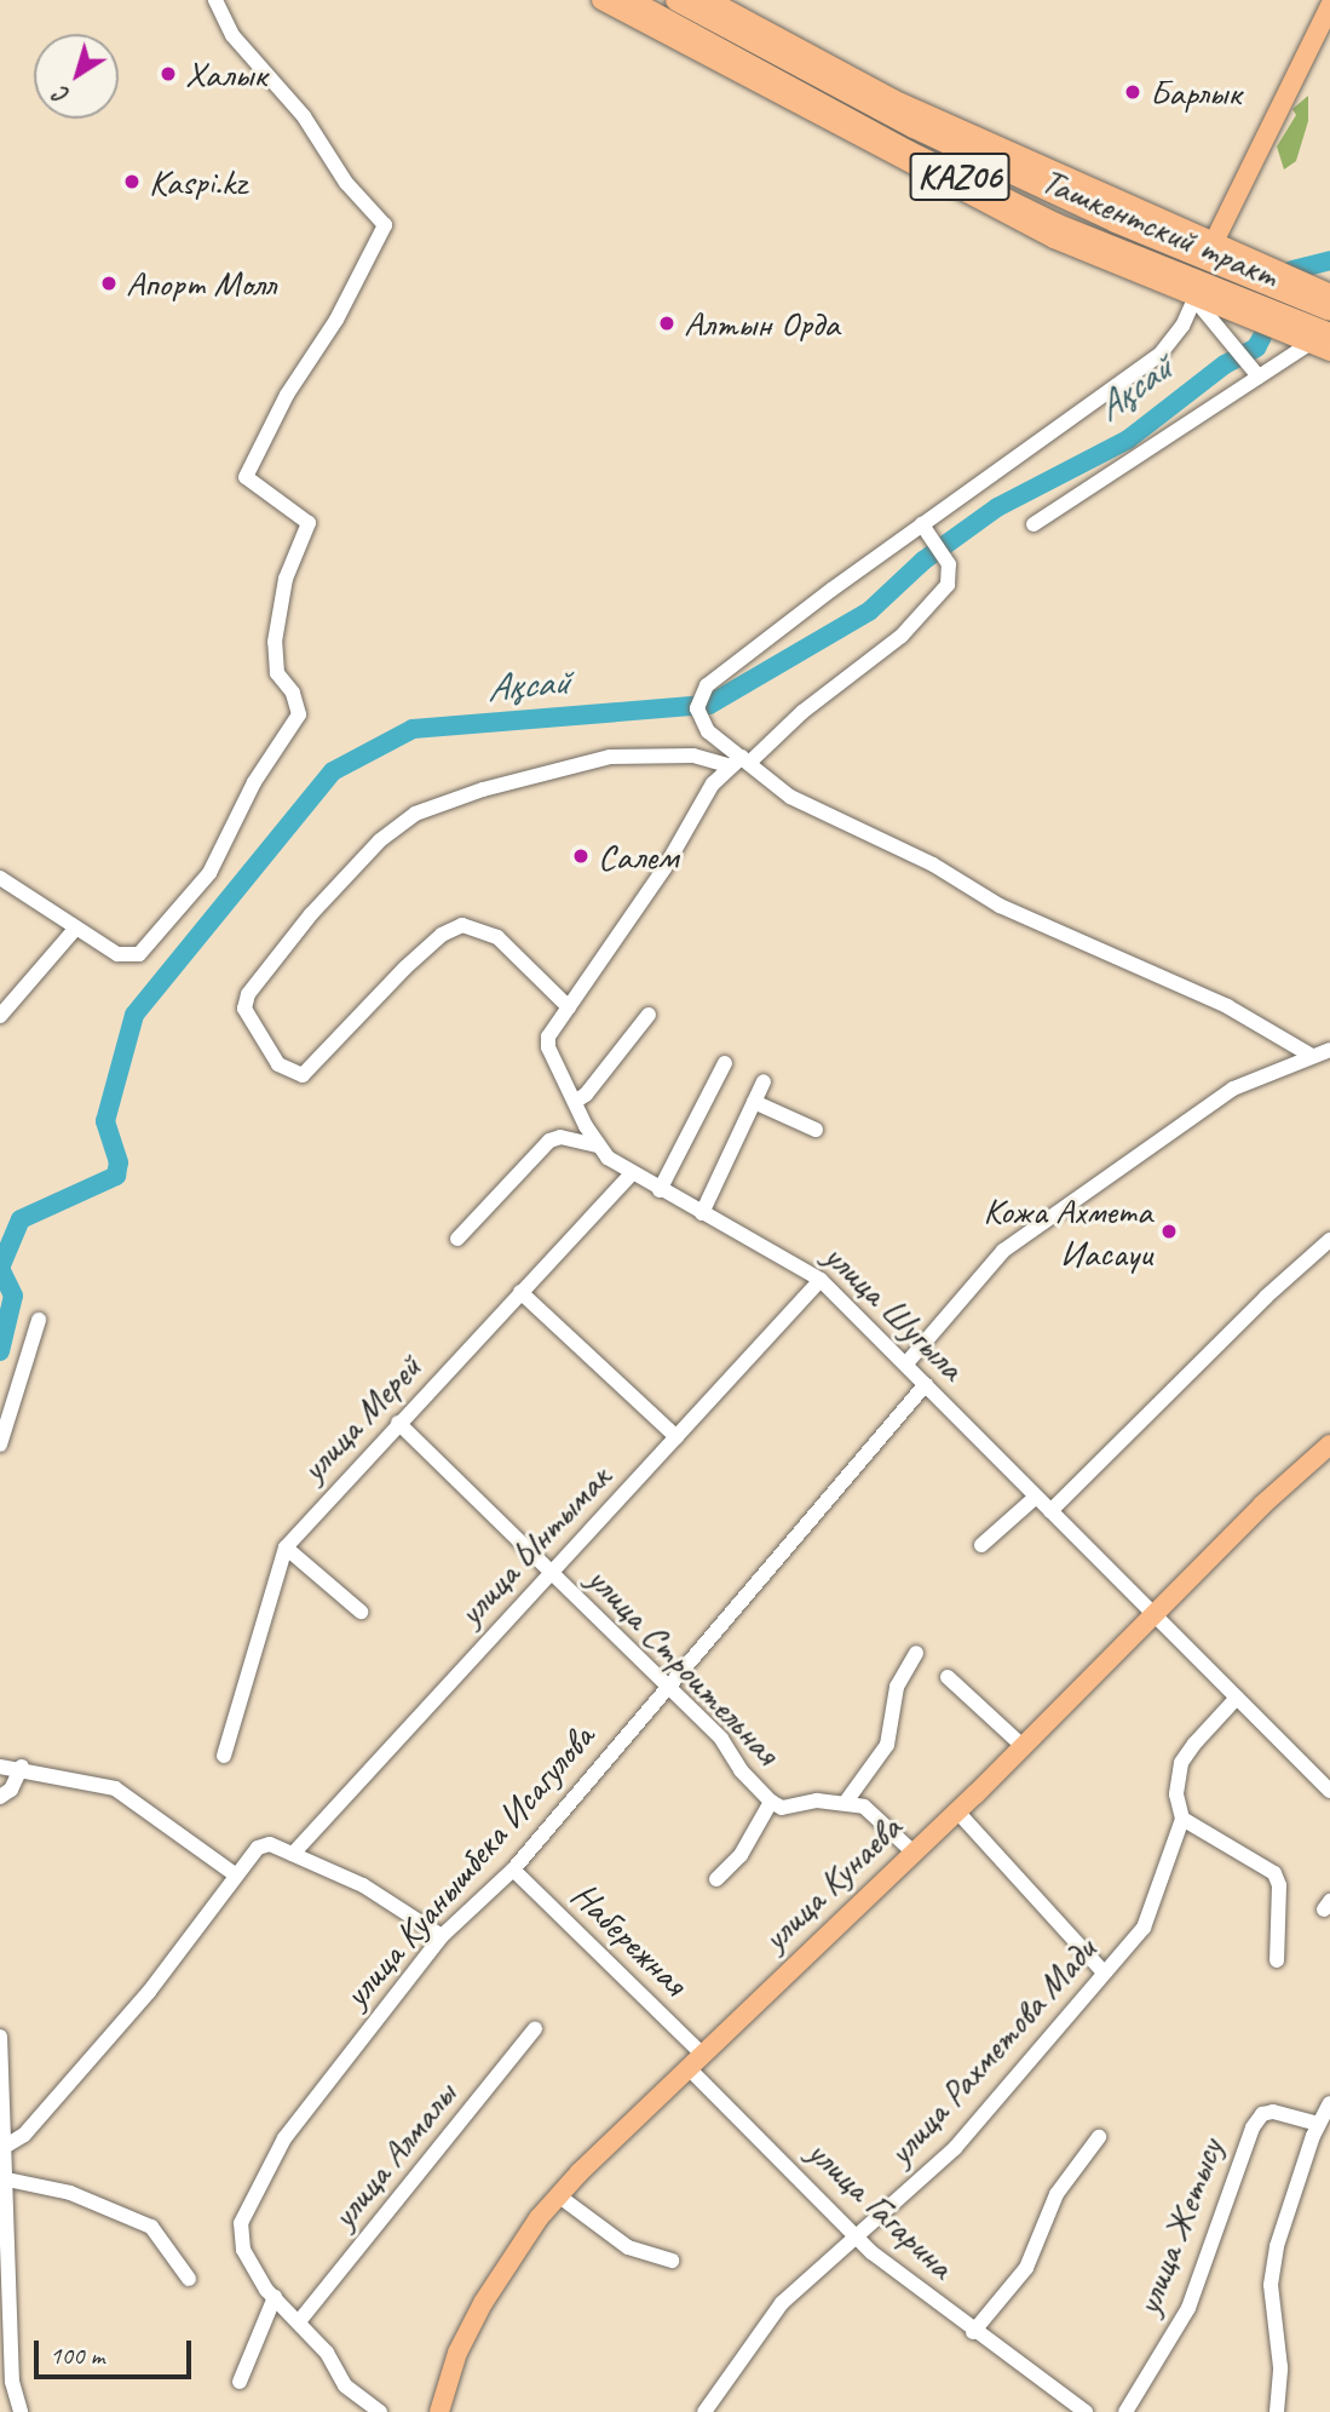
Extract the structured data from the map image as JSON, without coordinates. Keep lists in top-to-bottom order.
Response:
{
  "streets": {
    "highway": ["KАZ06", "Ташкентский тракт"],
    "main road": ["улица Кунаева"],
    "street": [
      "улица Шугыла",
      "улица Мерей",
      "улица Ынтымак",
      "улица Строительная",
      "улица Куанышбека Исагулова",
      "Набережная",
      "улица Рахметова Мади",
      "улица Алмалы",
      "улица Гагарина",
      "улица Жетысу"
    ]
  },
  "crossings": [
    ["KАZ06", "Ташкентский тракт"],
    ["улица Шугыла", "улица Мерей"],
    ["улица Шугыла", "улица Ынтымак"],
    ["улица Шугыла", "улица Куанышбека Исагулова"],
    ["улица Шугыла", "улица Кунаева"],
    ["улица Мерей", "улица Строительная"],
    ["улица Ынтымак", "улица Строительная"],
    ["улица Строительная", "улица Куанышбека Исагулова"],
    ["улица Куанышбека Исагулова", "Набережная"],
    ["улица Куанышбека Исагулова", "улица Алмалы"],
    ["улица Кунаева", "Набережная"],
    ["улица Кунаева", "улица Гагарина"],
    ["Набережная", "улица Гагарина"],
    ["улица Рахметова Мади", "улица Гагарина"]
  ],
  "water": ["Ақсай"],
  "places": [
    "Халык",
    "Барлык",
    "Kaspi.kz",
    "Апорт Молл",
    "Алтын Орда",
    "Салем",
    "Кожа Ахмета Иасауи"
  ],
  "scale_bar": "100 m",
  "north": "bottom left"
}
